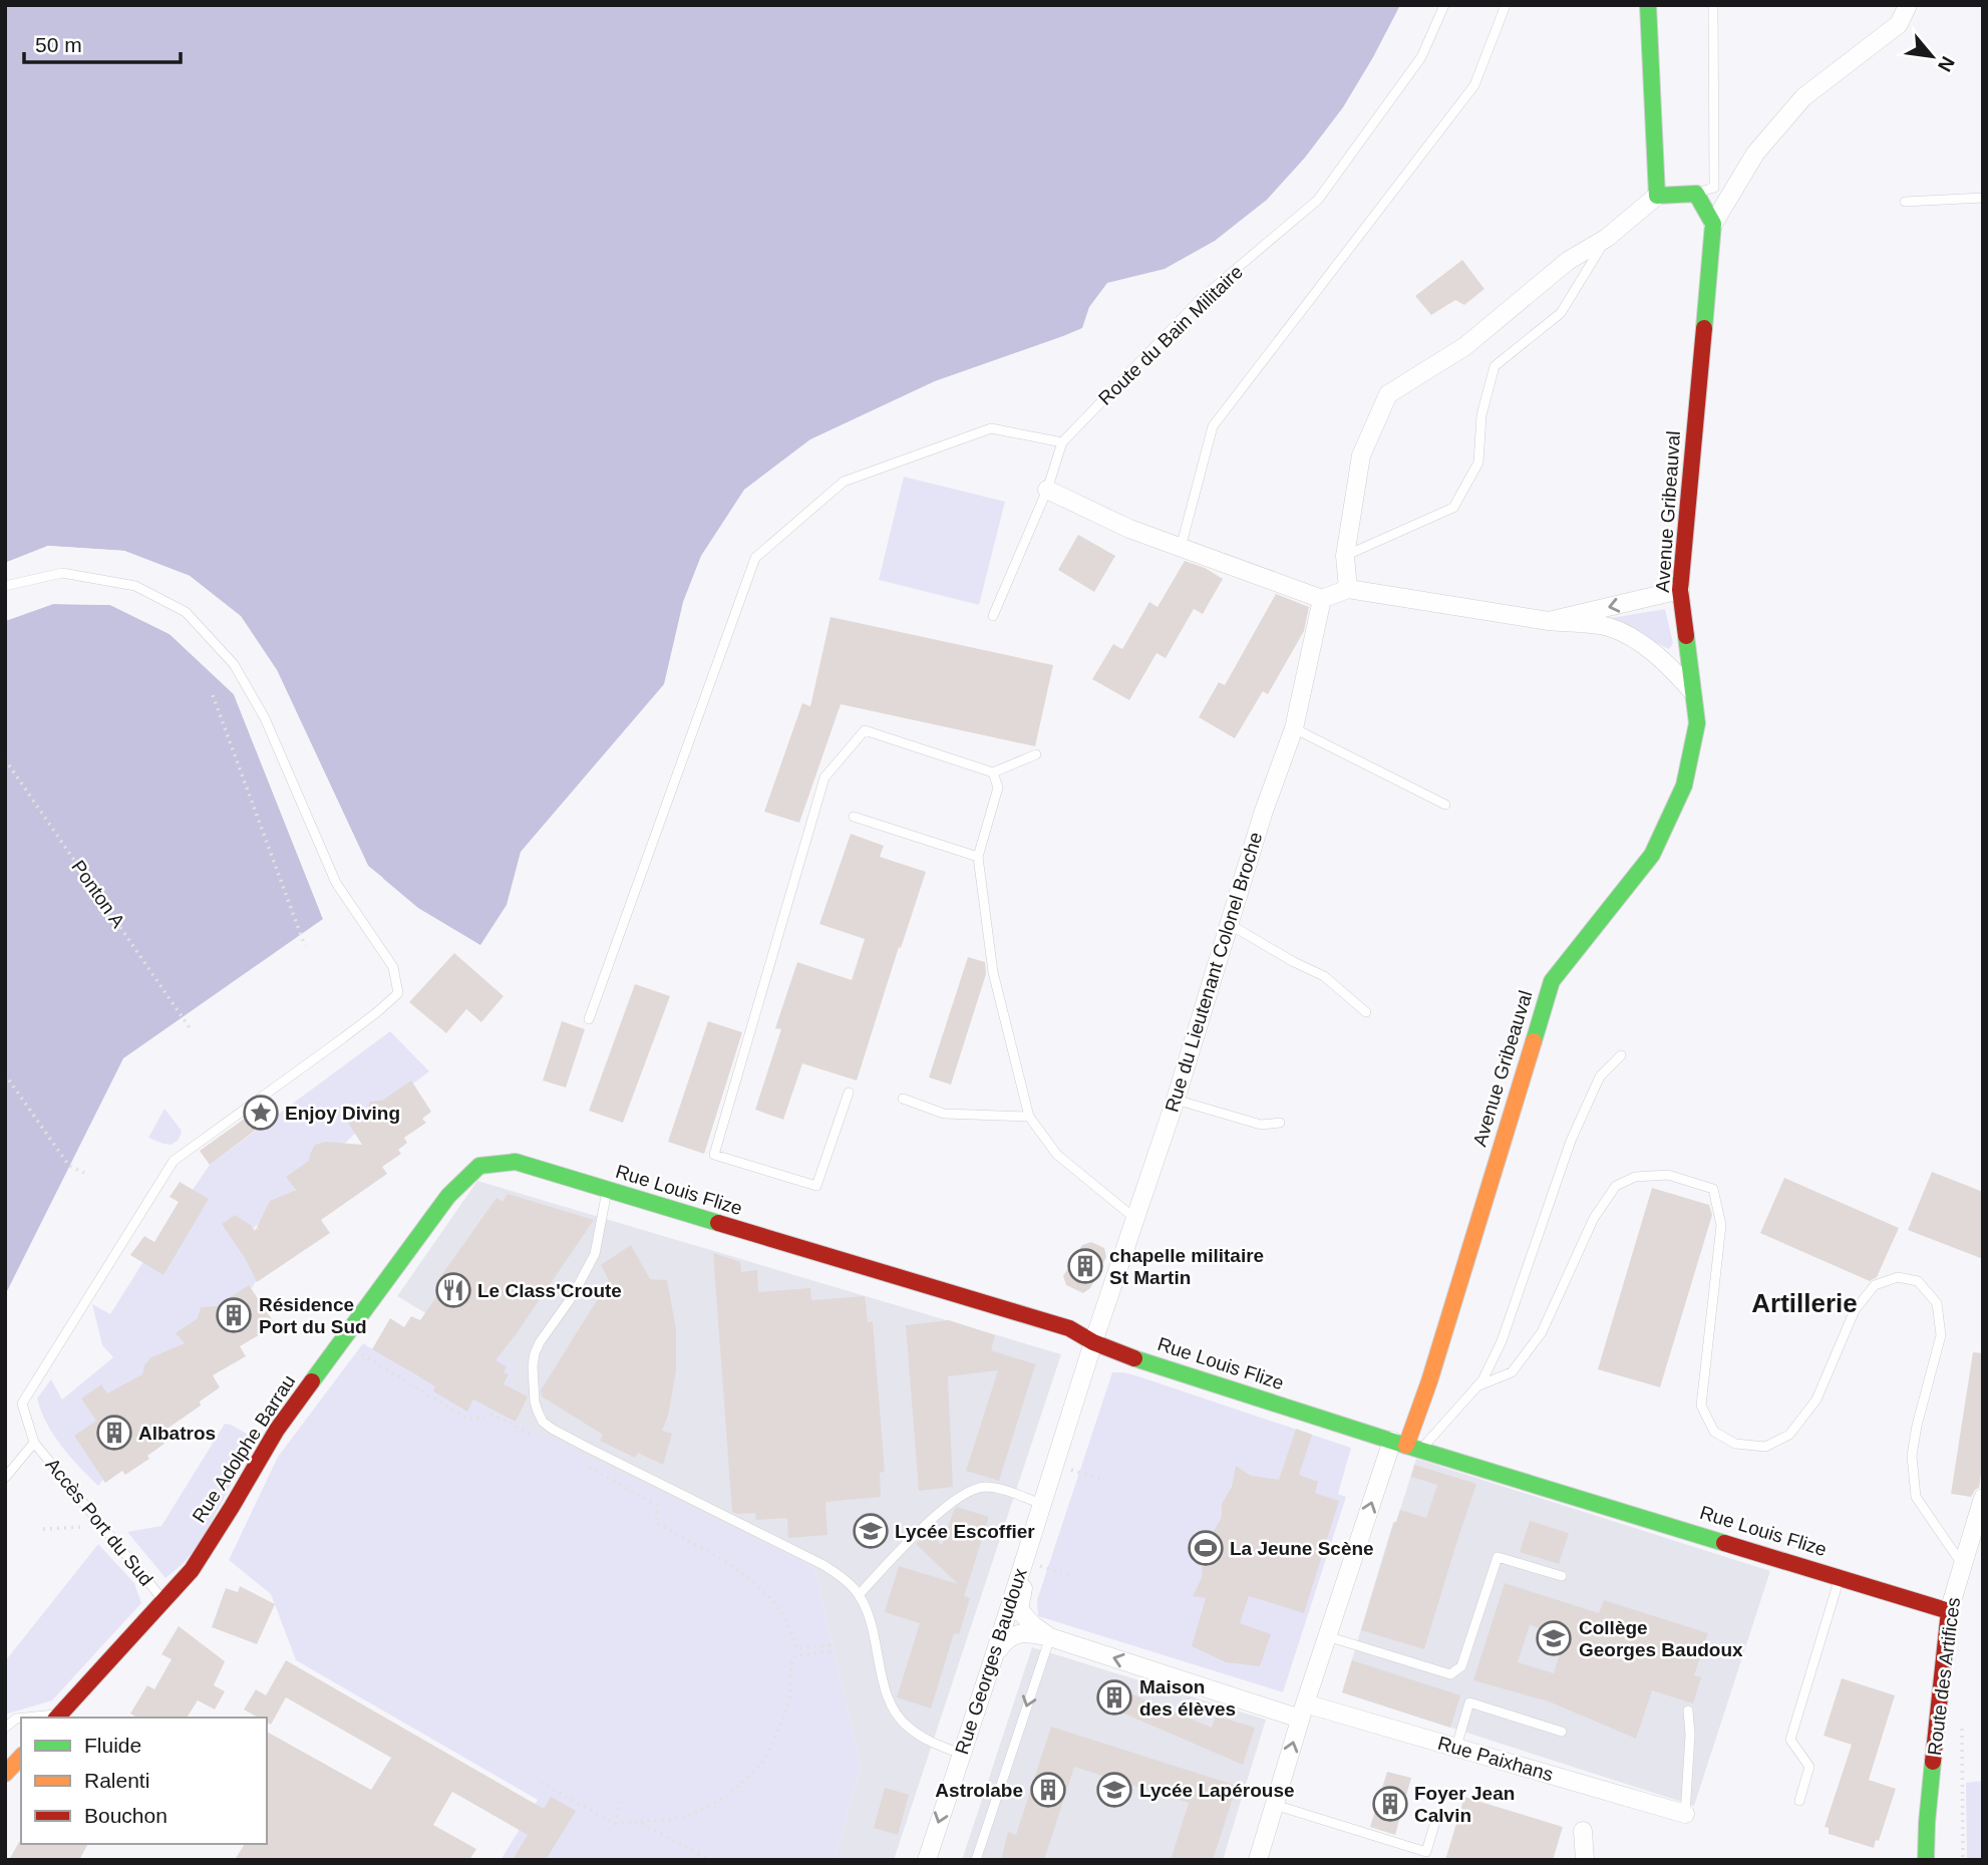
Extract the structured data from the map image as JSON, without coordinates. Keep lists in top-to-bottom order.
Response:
{
  "streets": {
    "street": [
      "Avenue Gribeauval",
      "Rue du Lieutenant Colonel Broche",
      "Rue Louis Flize",
      "Rue Adolphe Barrau",
      "Rue Georges Baudoux",
      "Route des Artifices",
      "Rue Paixhans"
    ],
    "lane": ["Route du Bain Militaire", "Accès Port du Sud"],
    "path": ["Ponton A"]
  },
  "crossings": [
    ["Avenue Gribeauval", "Rue Louis Flize"],
    ["Rue du Lieutenant Colonel Broche", "Rue Louis Flize"],
    ["Rue du Lieutenant Colonel Broche", "Rue Georges Baudoux"],
    ["Rue Louis Flize", "Rue Adolphe Barrau"],
    ["Rue Louis Flize", "Rue Georges Baudoux"],
    ["Rue Louis Flize", "Route des Artifices"],
    ["Rue Adolphe Barrau", "Accès Port du Sud"],
    ["Rue Georges Baudoux", "Rue Paixhans"]
  ],
  "one_way": ["Rue Paixhans"],
  "districts": ["Artillerie"],
  "places": {
    "place": ["Enjoy Diving"],
    "building": [
      "chapelle militaire St Martin",
      "Résidence Port du Sud",
      "Albatros",
      "Maison des élèves",
      "Astrolabe",
      "Foyer Jean Calvin"
    ],
    "restaurant": ["Le Class'Croute"],
    "school or university": ["Lycée Escoffier", "Collège Georges Baudoux", "Lycée Lapérouse"],
    "sports": ["La Jeune Scène"]
  },
  "legend": ["Fluide", "Ralenti", "Bouchon"],
  "scale_bar": "50 m",
  "north": "bottom right"
}
